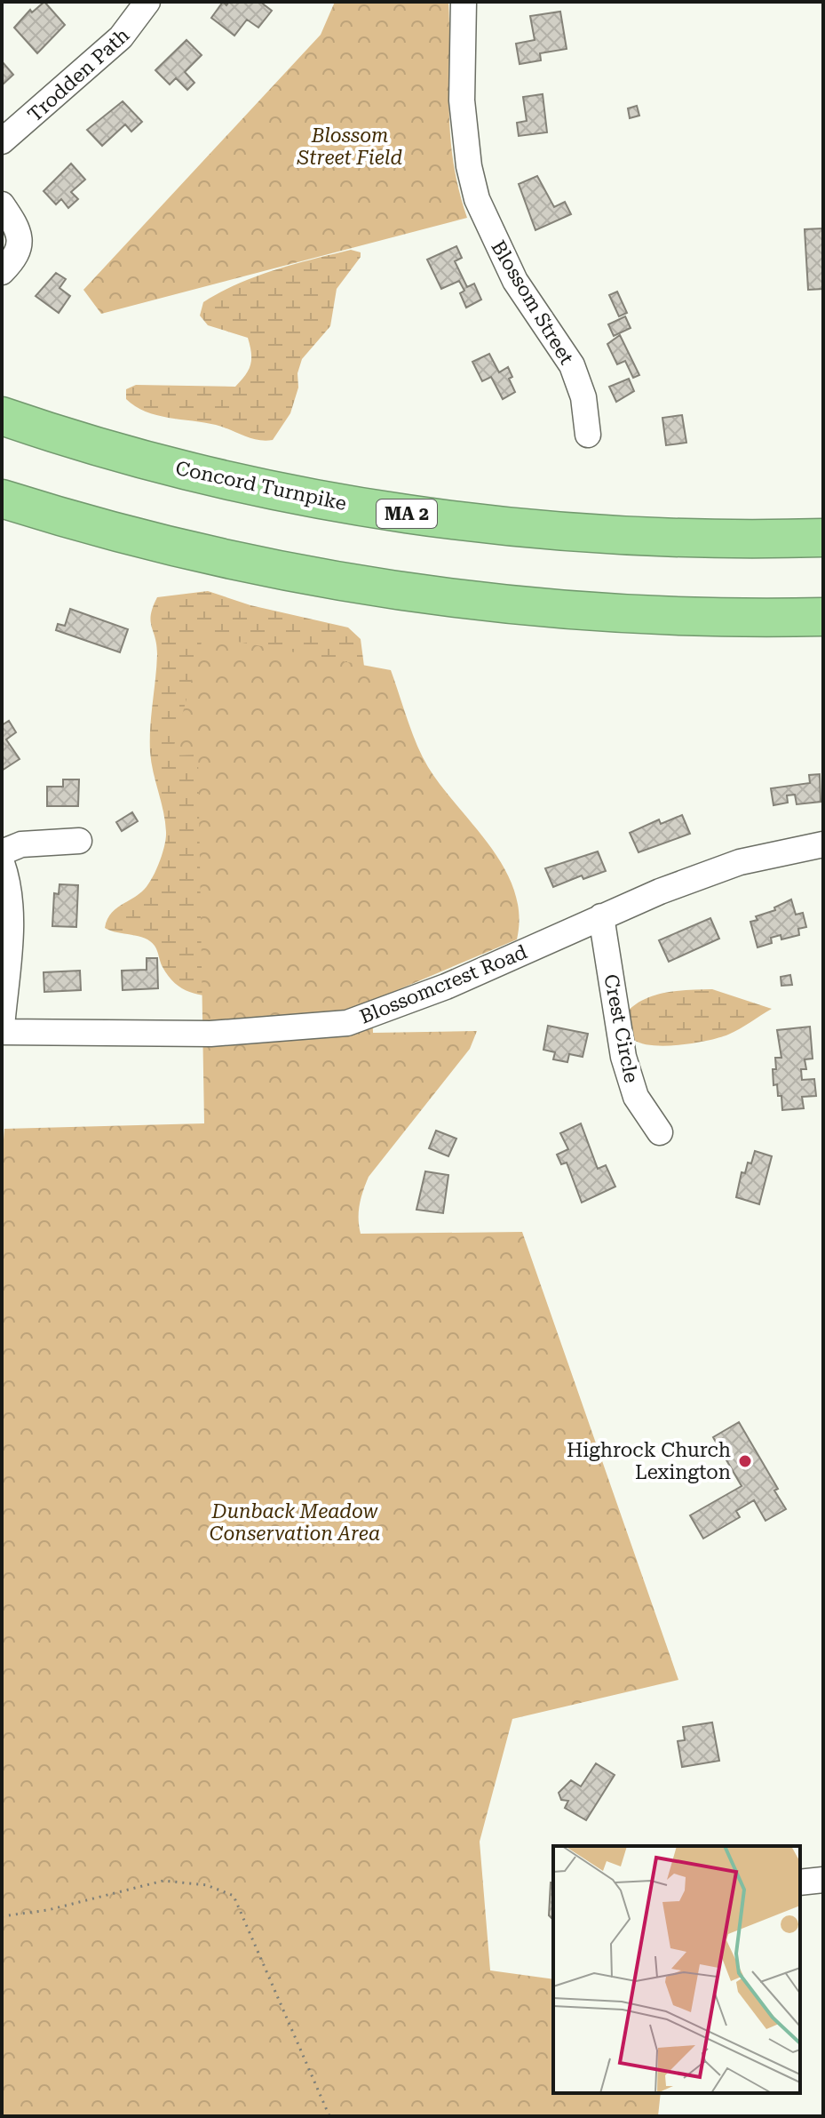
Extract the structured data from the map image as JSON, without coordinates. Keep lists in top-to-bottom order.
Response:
{
  "streets": {
    "highway": ["Concord Turnpike", "MA 2"],
    "street": [
      "Trodden Path",
      "Blossom Street",
      "Blossomcrest Road",
      "Crest Circle"
    ]
  },
  "crossings": [
    ["Blossomcrest Road", "Crest Circle"]
  ],
  "parks": ["Blossom Street Field", "Dunback Meadow Conservation Area"],
  "places": ["Highrock Church Lexington"]
}
